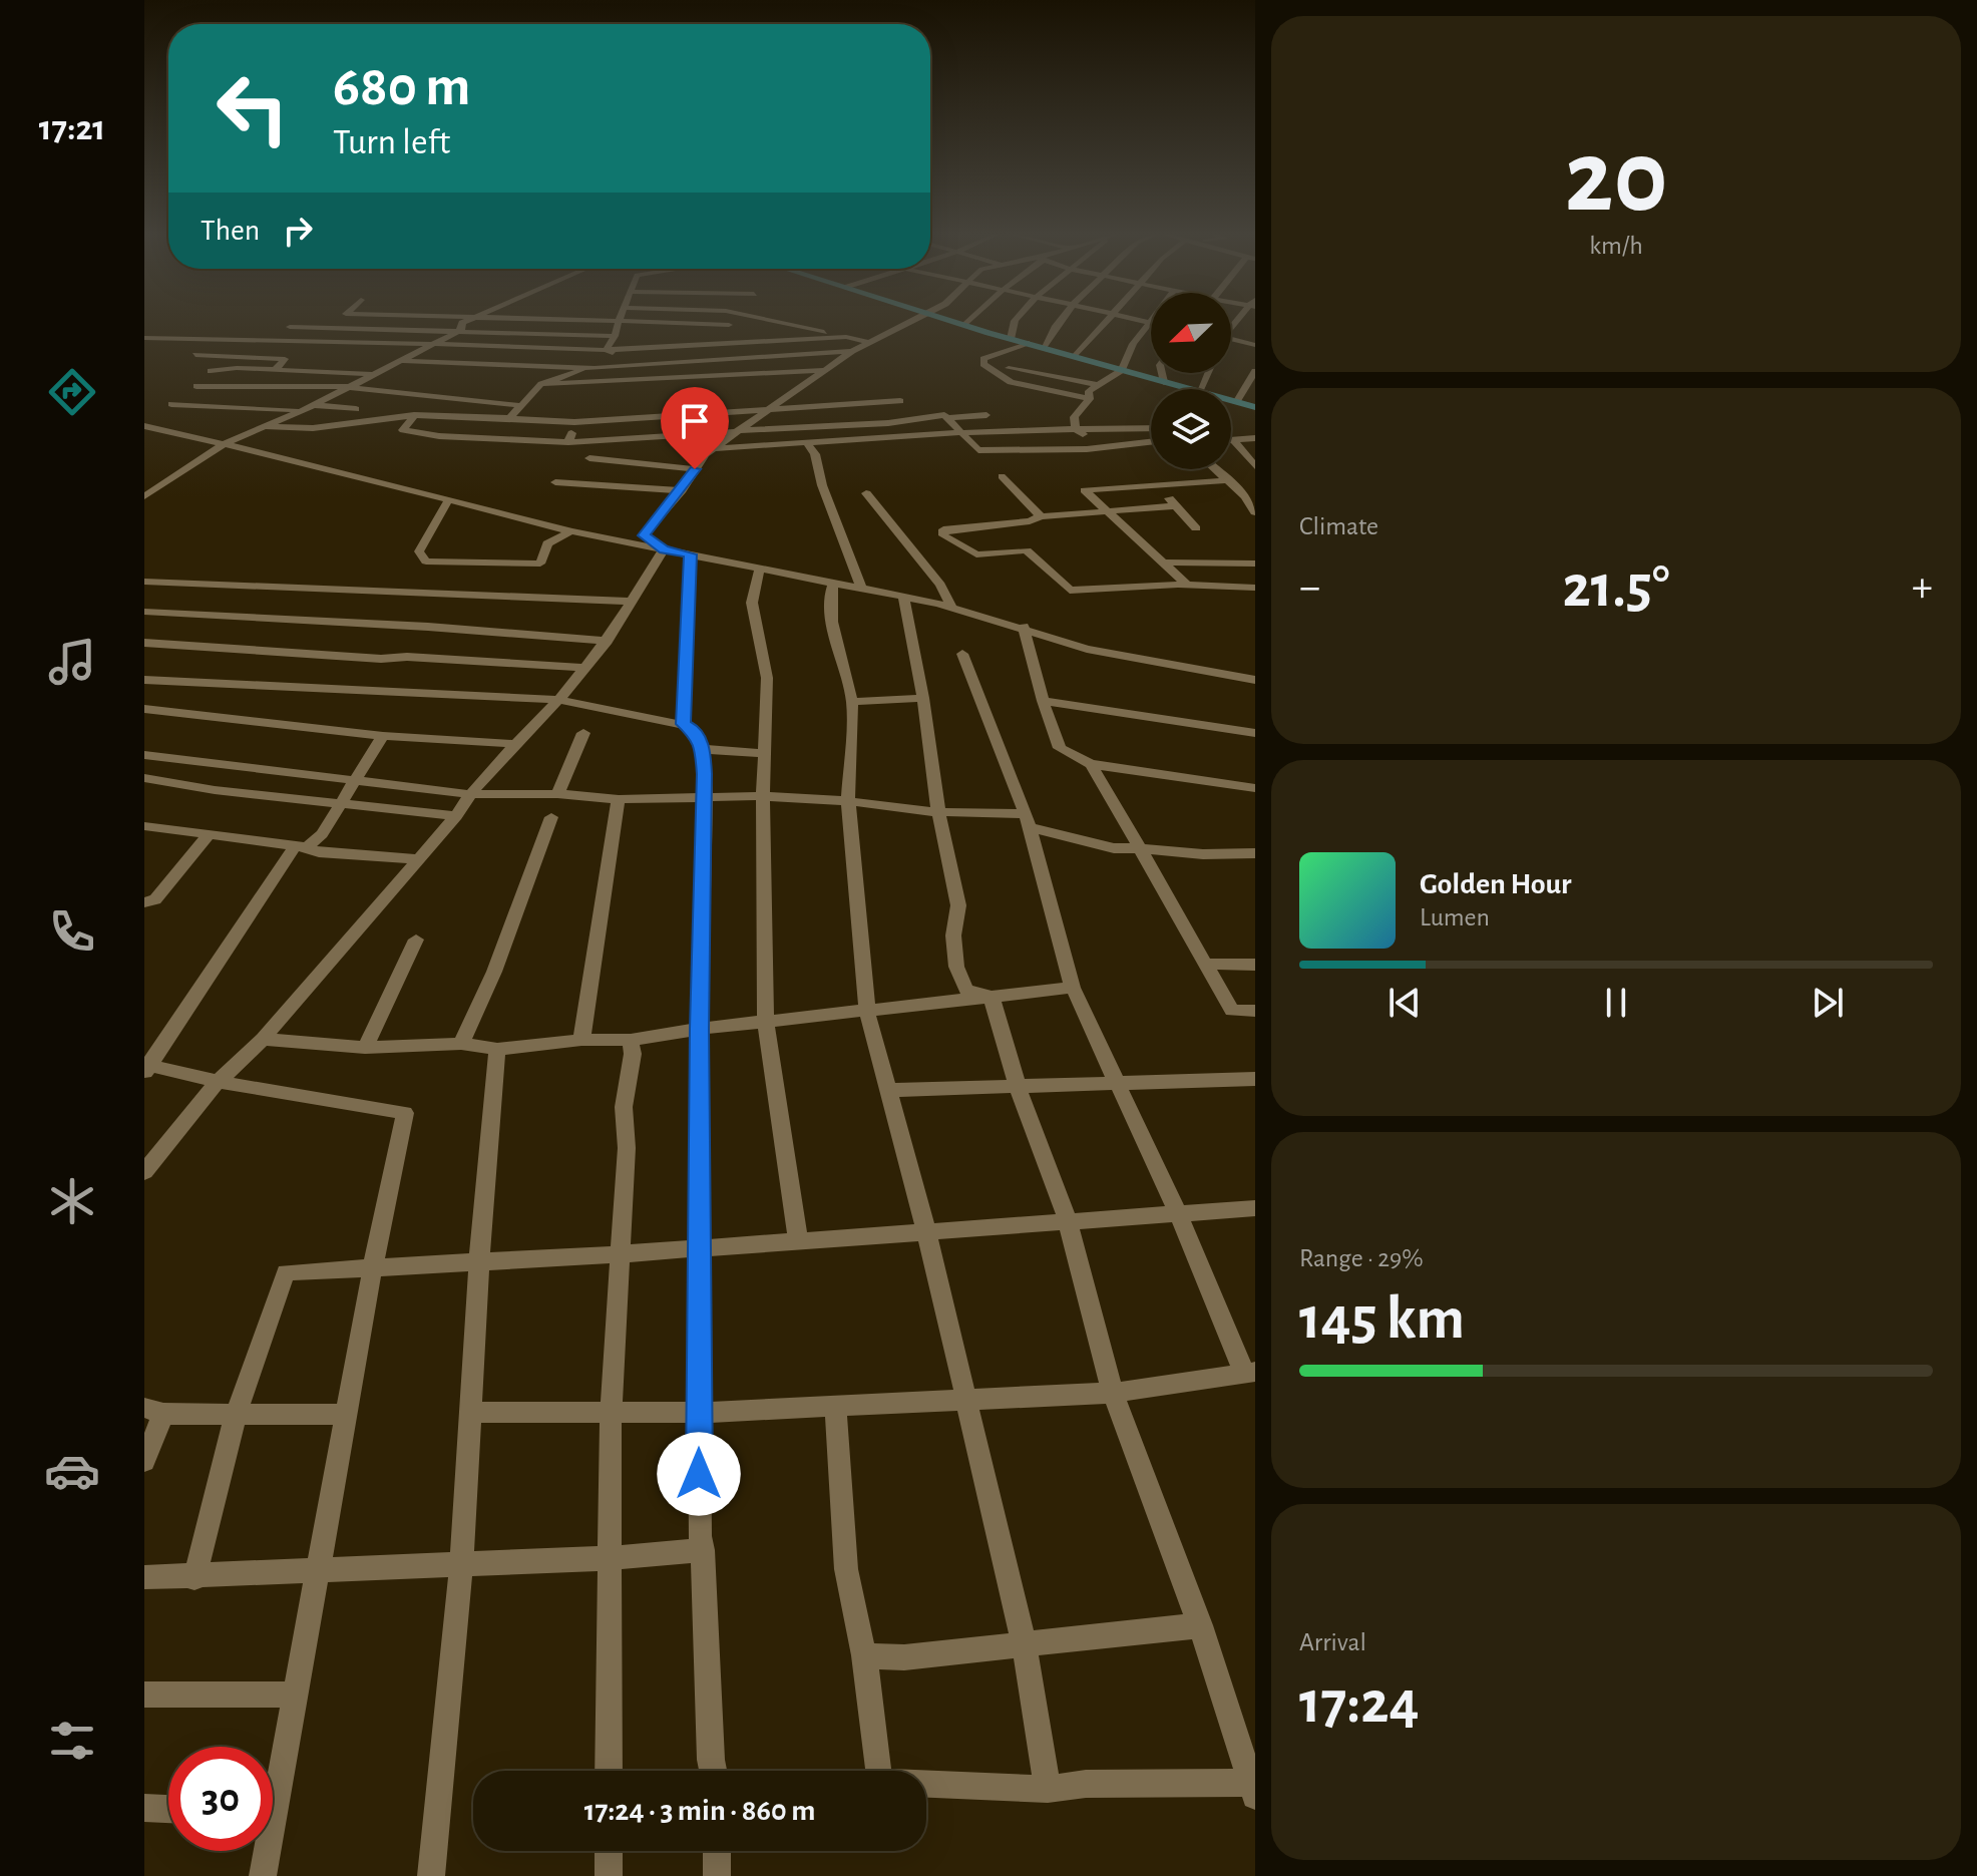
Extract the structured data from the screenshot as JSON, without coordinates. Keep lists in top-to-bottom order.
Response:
{
  "north": "bottom left",
  "page": {
    "tabs": "17:21",
    "tile": [
      ["20", "km/h"],
      "Climate",
      ["Range · 29%", "145 km"],
      ["Arrival", "17:24"]
    ],
    "turn": ["680 m", "Turn left"],
    "then": "Then",
    "heat": ["−", "21.5°", "+"],
    "song": ["Golden Hour", "Lumen"],
    "limit": "30",
    "trip": "17:24 · 3 min · 860 m"
  }
}
